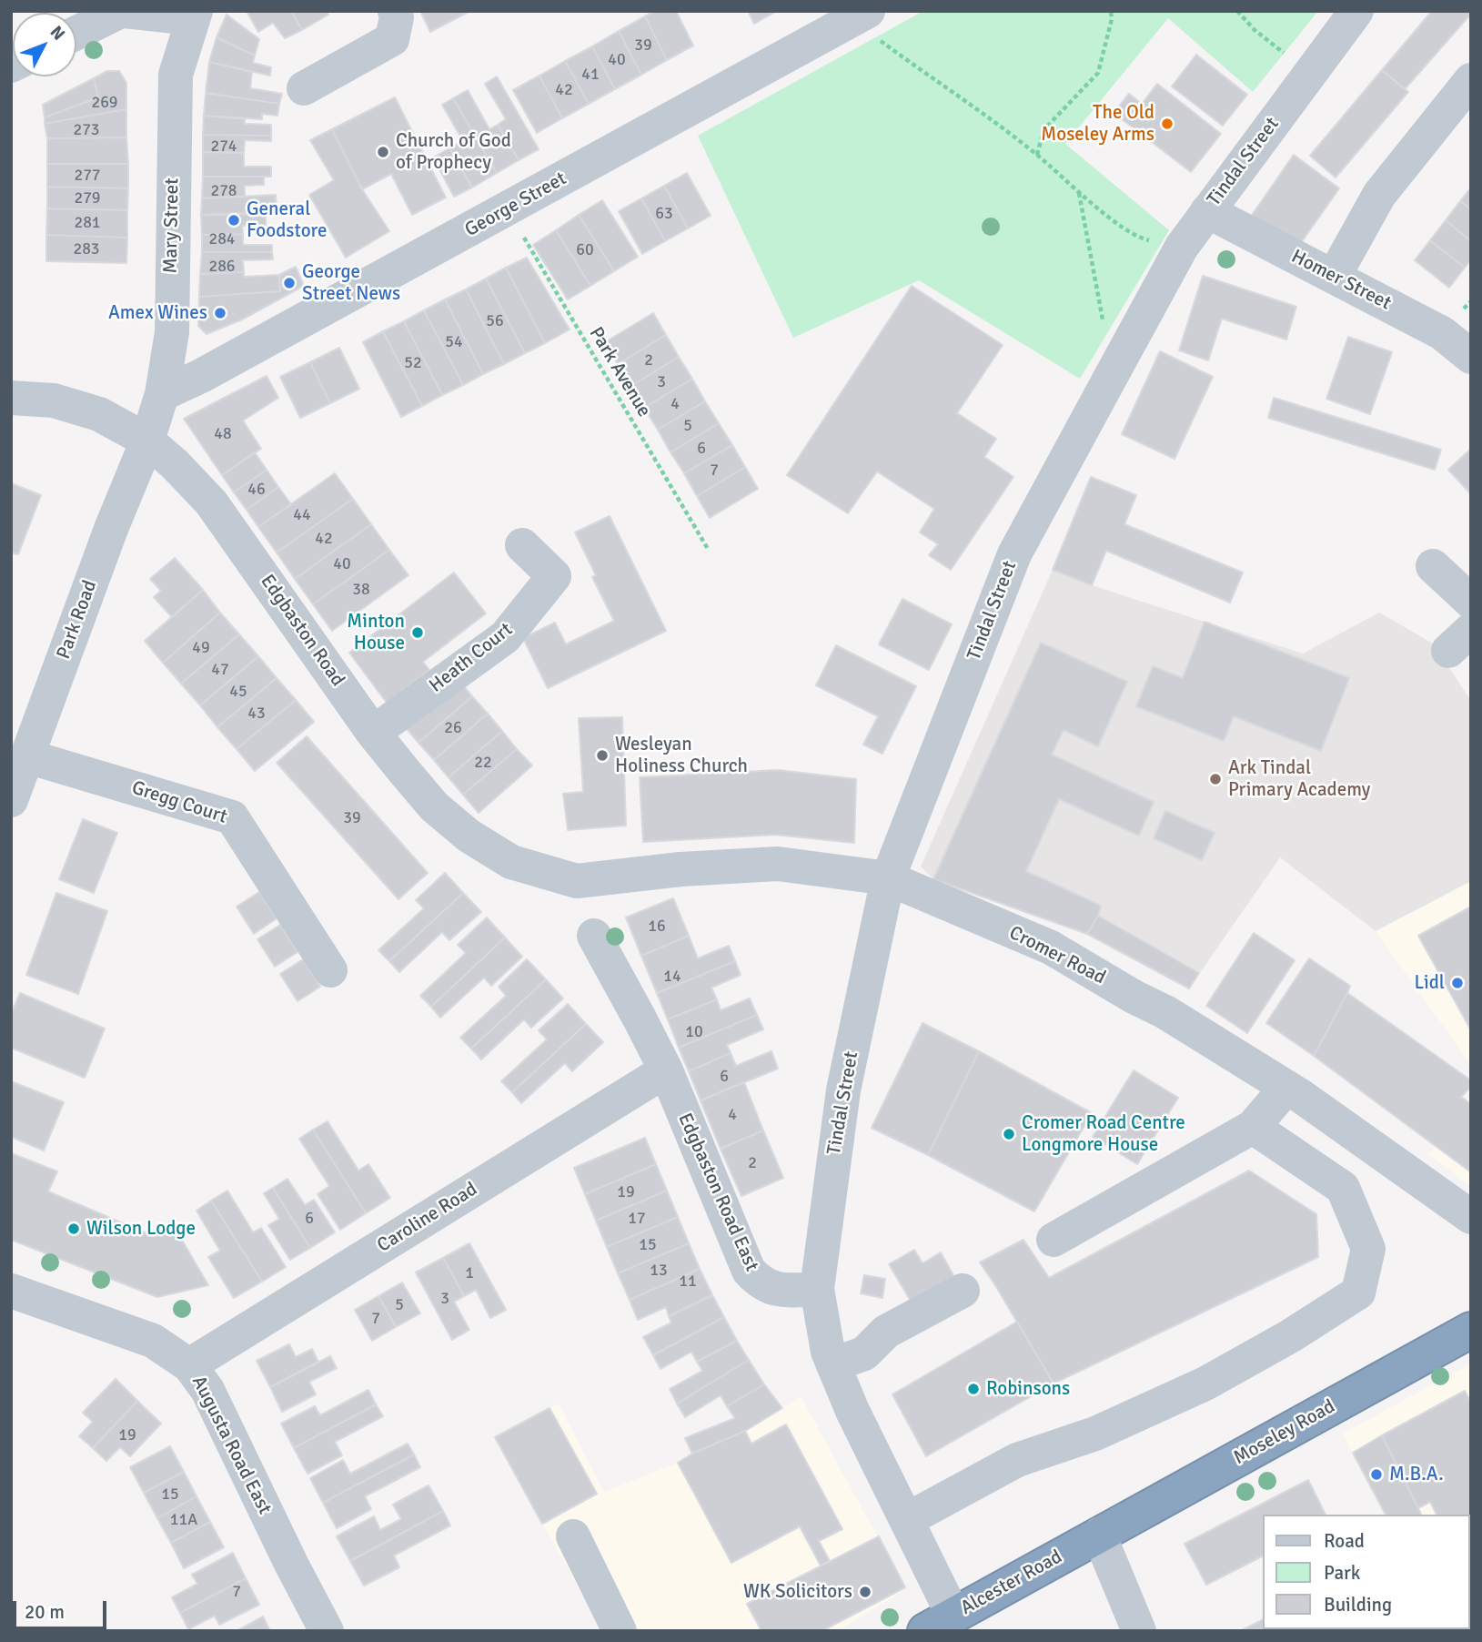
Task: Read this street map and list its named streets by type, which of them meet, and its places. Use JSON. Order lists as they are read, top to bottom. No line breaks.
{"streets":{"highway":["Moseley Road","Alcester Road"],"street":["Tindal Street","George Street","Mary Street","Homer Street","Park Road","Edgbaston Road","Heath Court","Gregg Court","Cromer Road","Edgbaston Road East","Caroline Road","Augusta Road East"],"path":["Park Avenue"]},"crossings":[["Tindal Street","Homer Street"],["Tindal Street","Cromer Road"],["Tindal Street","Edgbaston Road East"],["George Street","Mary Street"],["George Street","Park Avenue"],["Mary Street","Park Road"],["Mary Street","Edgbaston Road"],["Park Road","Edgbaston Road"],["Park Road","Gregg Court"],["Edgbaston Road","Heath Court"],["Edgbaston Road","Cromer Road"],["Edgbaston Road East","Caroline Road"],["Caroline Road","Augusta Road East"],["Moseley Road","Alcester Road"]],"places":["The Old Moseley Arms","Church of God of Prophecy","General Foodstore","George Street News","Amex Wines","Minton House","Wesleyan Holiness Church","Ark Tindal Primary Academy","Lidl","Cromer Road Centre Longmore House","Wilson Lodge","Robinsons","M.B.A.","WK Solicitors"],"house_numbers":["39","40","41","42","269","273","274","277","278","279","63","281","284","283","60","286","56","54","2","52","3","4","5","48","6","7","46","44","42","40","38","49","47","45","43","26","22","39","16","14","10","6","4","2","19","6","17","15","13","1","11","3","5","7","19","15","11A","7"],"legend":["Road","Park","Building"],"scale_bar":"20 m","north":"top right"}
